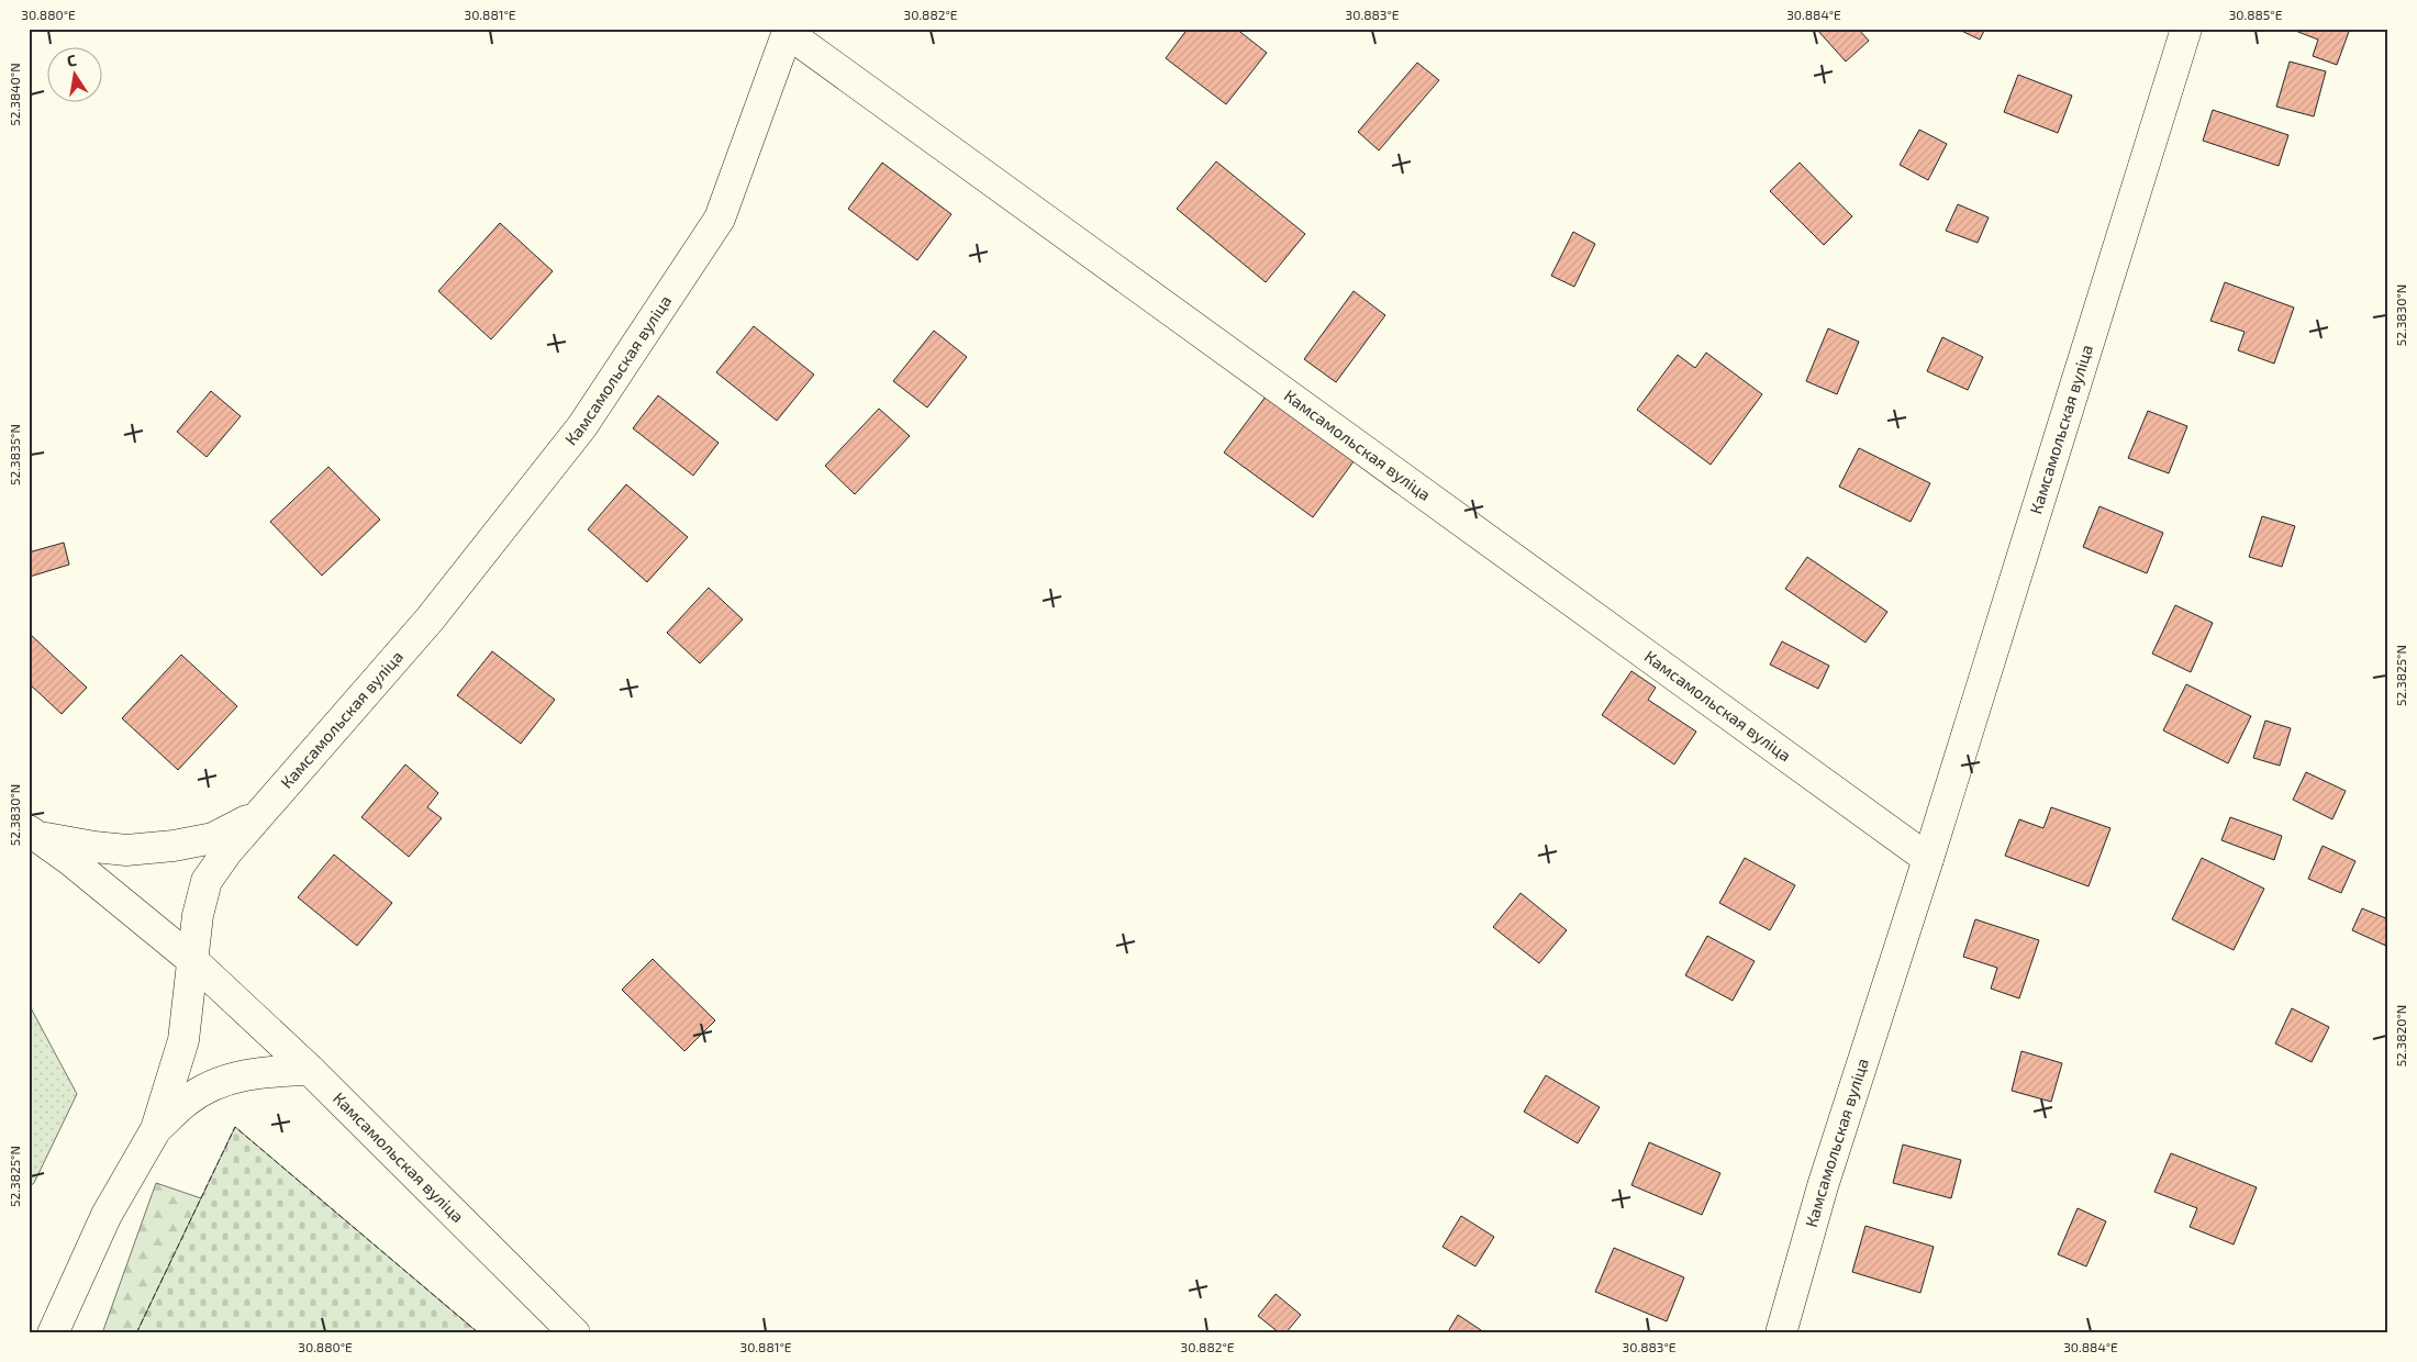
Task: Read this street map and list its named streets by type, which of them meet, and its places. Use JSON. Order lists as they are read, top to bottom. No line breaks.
{"streets":{"street":["Камсамольская вуліца"]},"north":"top","coordinates":["30.880°E","30.881°E","30.882°E","30.883°E","30.884°E","30.885°E","52.3840°N","52.3830°N","52.3835°N","52.3825°N","52.3820°N"]}
